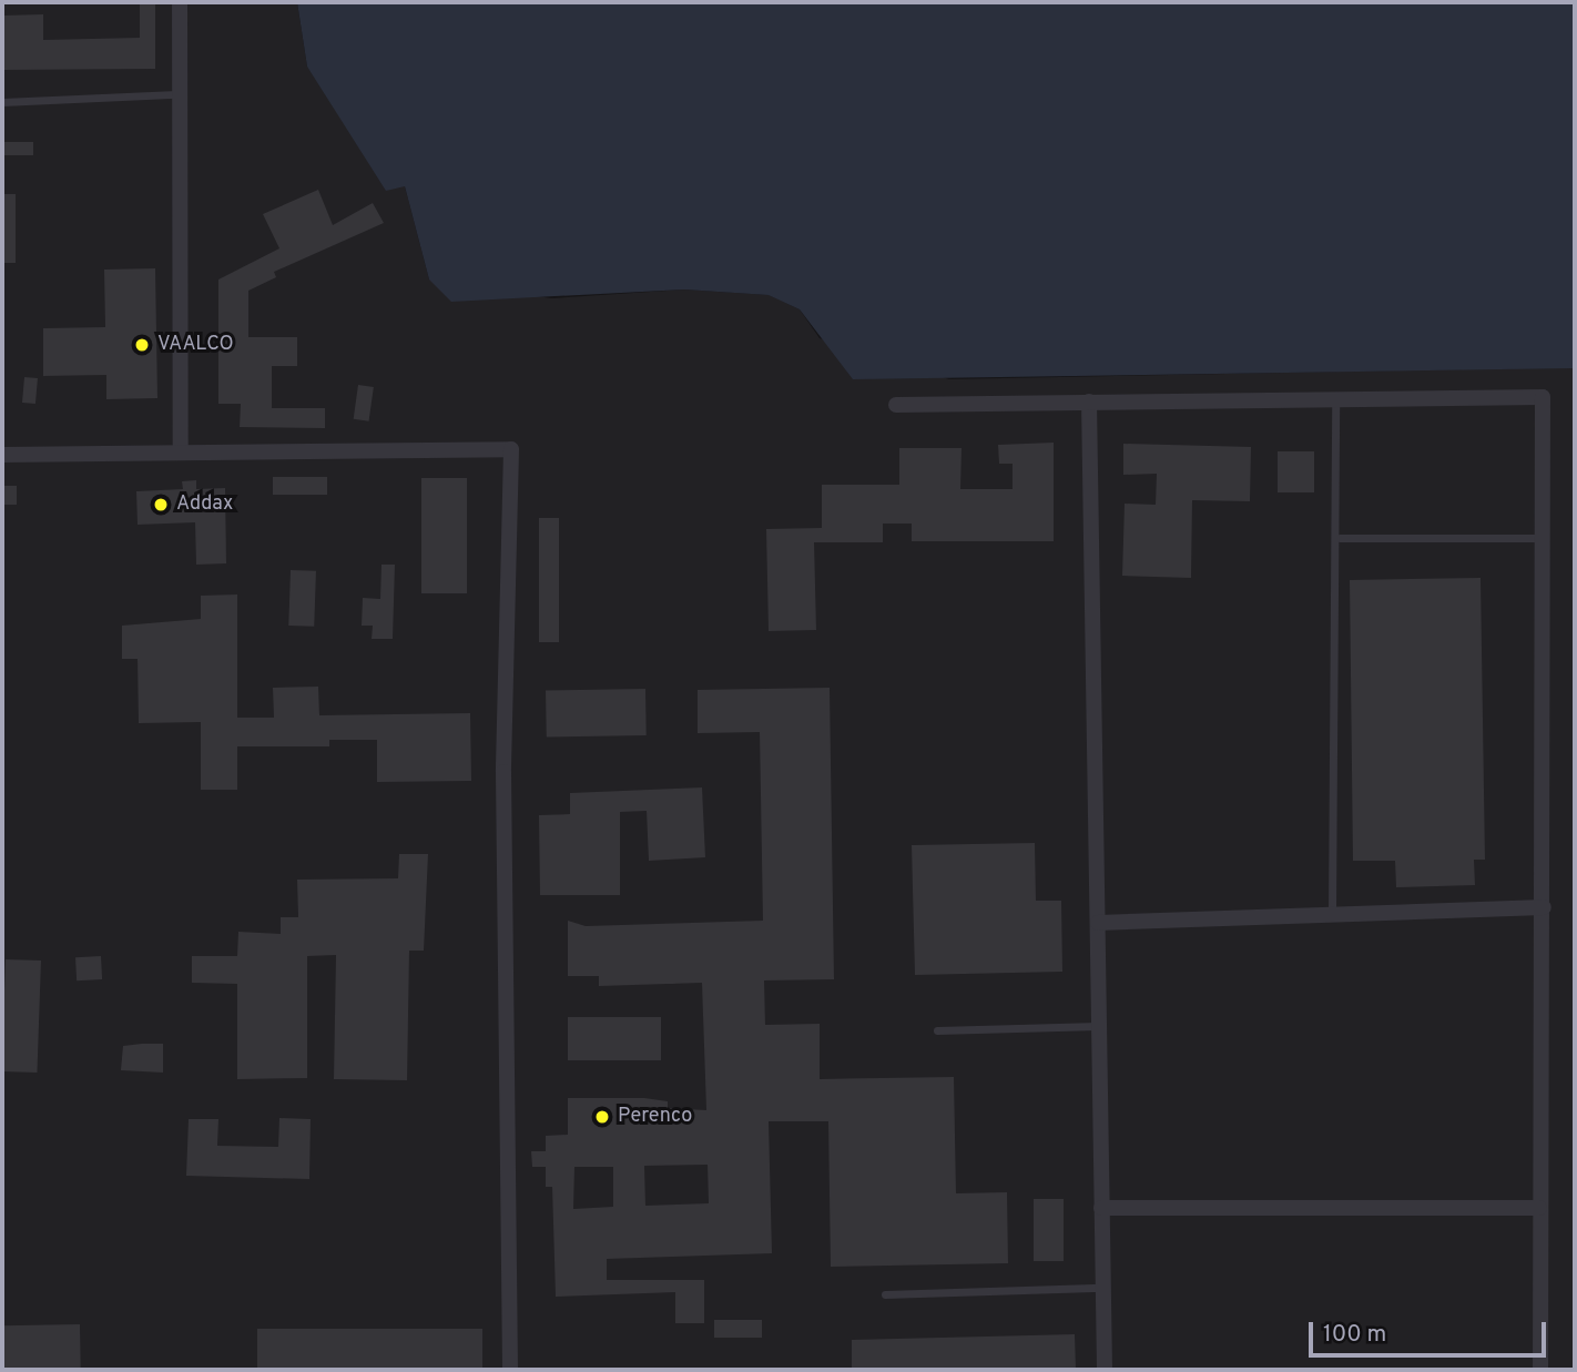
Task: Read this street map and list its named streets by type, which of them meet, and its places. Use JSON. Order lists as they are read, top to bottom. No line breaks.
{"places":["VAALCO","Addax","Perenco"],"scale_bar":"100 m"}
